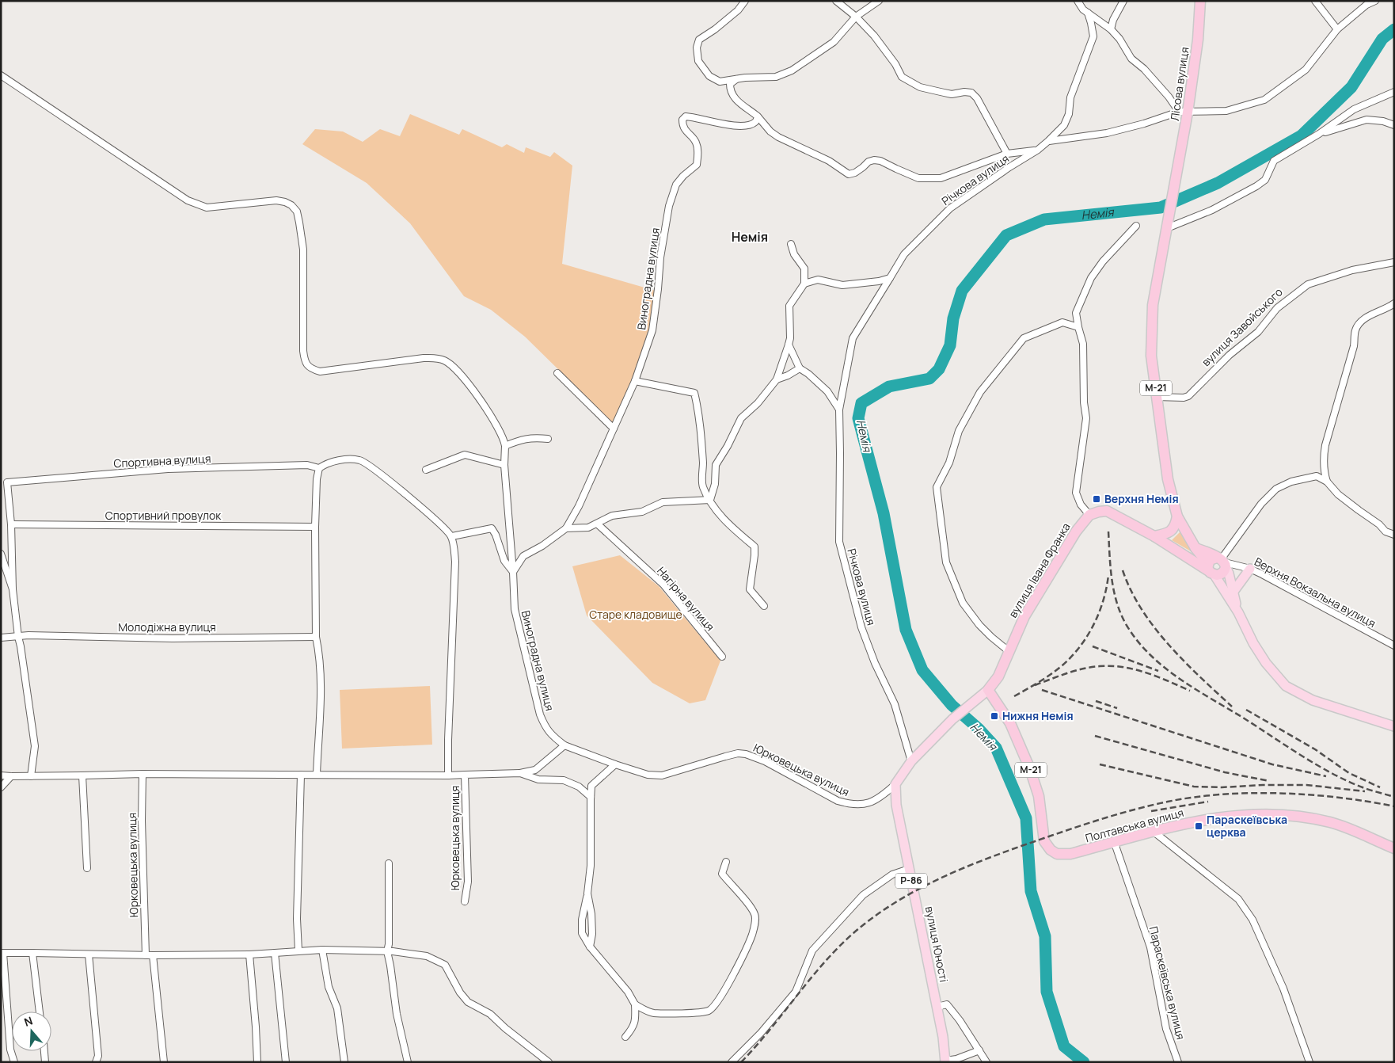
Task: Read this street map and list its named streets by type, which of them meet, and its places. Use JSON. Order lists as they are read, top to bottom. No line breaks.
{"streets":{"highway":["Лісова вулиця","М-21","вулиця Івана Франка","Полтавська вулиця"],"main road":["Р-86","вулиця Юності"],"street":["Річкова вулиця","Виноградна вулиця","вулиця Завойського","Спортивна вулиця","Спортивний провулок","Верхня Вокзальна вулиця","Нагірна вулиця","Молодіжна вулиця","Юрковецька вулиця","Параскеївська вулиця"]},"crossings":[["Лісова вулиця","М-21"],["Річкова вулиця","вулиця Івана Франка"],["Виноградна вулиця","Юрковецька вулиця"],["вулиця Завойського","М-21"],["М-21","Верхня Вокзальна вулиця"],["Спортивна вулиця","Спортивний провулок"],["вулиця Івана Франка","Полтавська вулиця"],["Юрковецька вулиця","вулиця Юності"],["Полтавська вулиця","Параскеївська вулиця"]],"districts":["Немія"],"water":["Немія"],"parks":["Старе кладовище"],"places":{"transit":["Верхня Немія","Нижня Немія","Параскеївська церква"]},"north":"top"}
